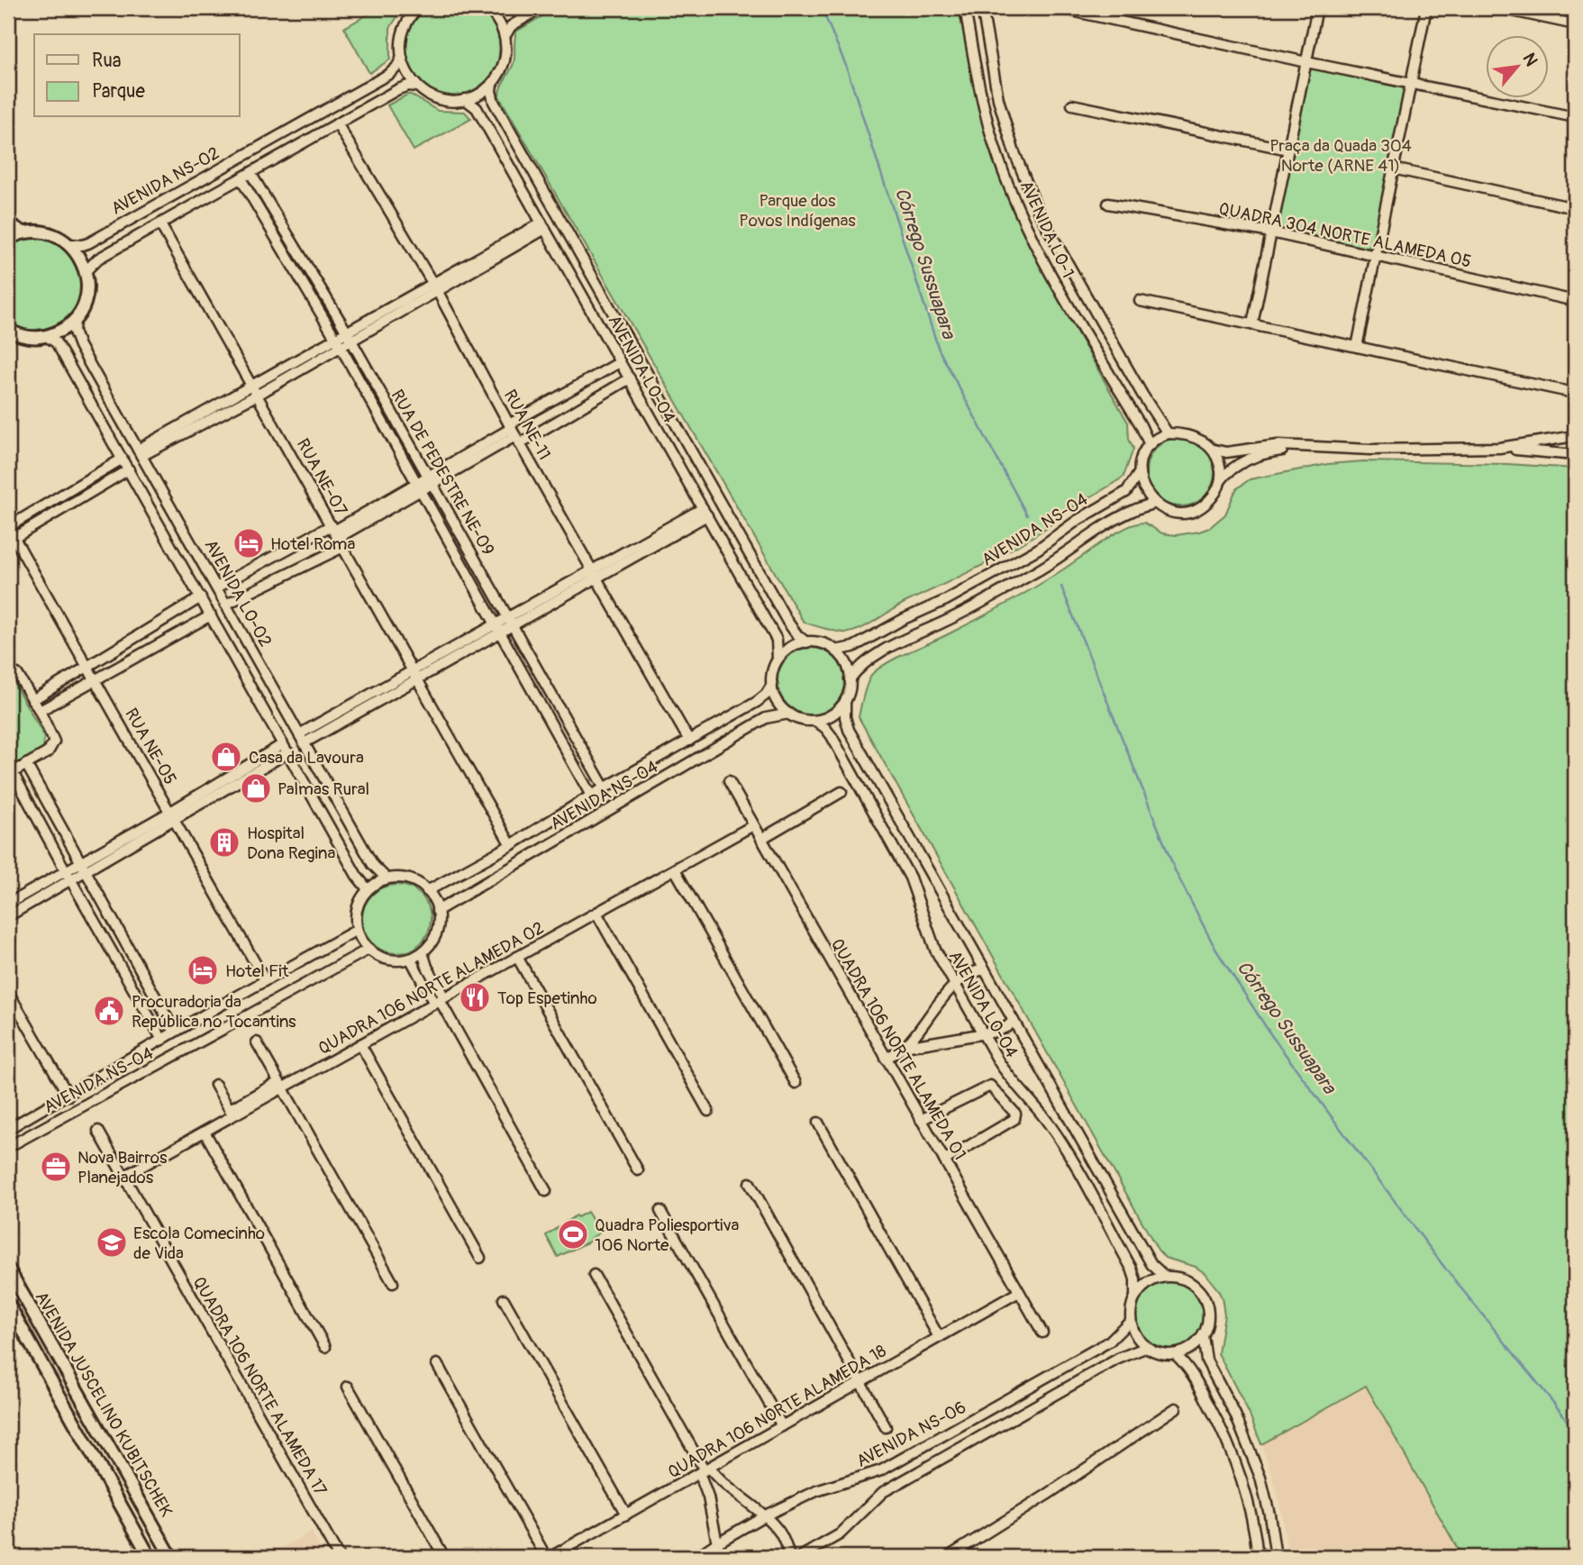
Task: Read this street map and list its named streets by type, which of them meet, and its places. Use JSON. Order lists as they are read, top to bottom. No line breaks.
{"streets":{"main road":["AVENIDA JUSCELINO KUBITSCHEK"],"street":["AVENIDA NS-02","AVENIDA LO-1","QUADRA 304 NORTE ALAMEDA 05","AVENIDA LO-04","RUA NE-11","RUA DE PEDESTRE NE-09","RUA NE-07","AVENIDA NS-04","AVENIDA LO-02","RUA NE-05","QUADRA 106 NORTE ALAMEDA 02","QUADRA 106 NORTE ALAMEDA 01","QUADRA 106 NORTE ALAMEDA 17","QUADRA 106 NORTE ALAMEDA 18","AVENIDA NS-06"]},"crossings":[["AVENIDA NS-02","RUA NE-11"],["AVENIDA NS-02","RUA DE PEDESTRE NE-09"],["AVENIDA NS-02","RUA NE-07"],["AVENIDA LO-1","AVENIDA NS-04"],["AVENIDA LO-04","AVENIDA NS-04"],["AVENIDA LO-04","AVENIDA NS-06"],["RUA NE-11","AVENIDA NS-04"],["RUA DE PEDESTRE NE-09","AVENIDA NS-04"],["RUA NE-07","AVENIDA NS-04"],["AVENIDA NS-04","AVENIDA LO-02"],["AVENIDA NS-04","RUA NE-05"],["QUADRA 106 NORTE ALAMEDA 02","QUADRA 106 NORTE ALAMEDA 01"],["QUADRA 106 NORTE ALAMEDA 02","QUADRA 106 NORTE ALAMEDA 17"],["QUADRA 106 NORTE ALAMEDA 01","QUADRA 106 NORTE ALAMEDA 18"]],"water":["Córrego Sussuapara"],"parks":["Praça da Quada 304 Norte (ARNE 41)","Parque dos Povos Indígenas"],"places":{"hotel":["Hotel Roma","Hotel Fit"],"shop":["Casa da Lavoura","Palmas Rural"],"building":["Hospital Dona Regina"],"restaurant":["Top Espetinho"],"public building":["Procuradoria da República no Tocantins"],"office":["Nova Bairros Planejados"],"sports":["Quadra Poliesportiva 106 Norte"],"school or university":["Escola Comecinho de Vida"]},"legend":["Rua","Parque"],"north":"top right"}
